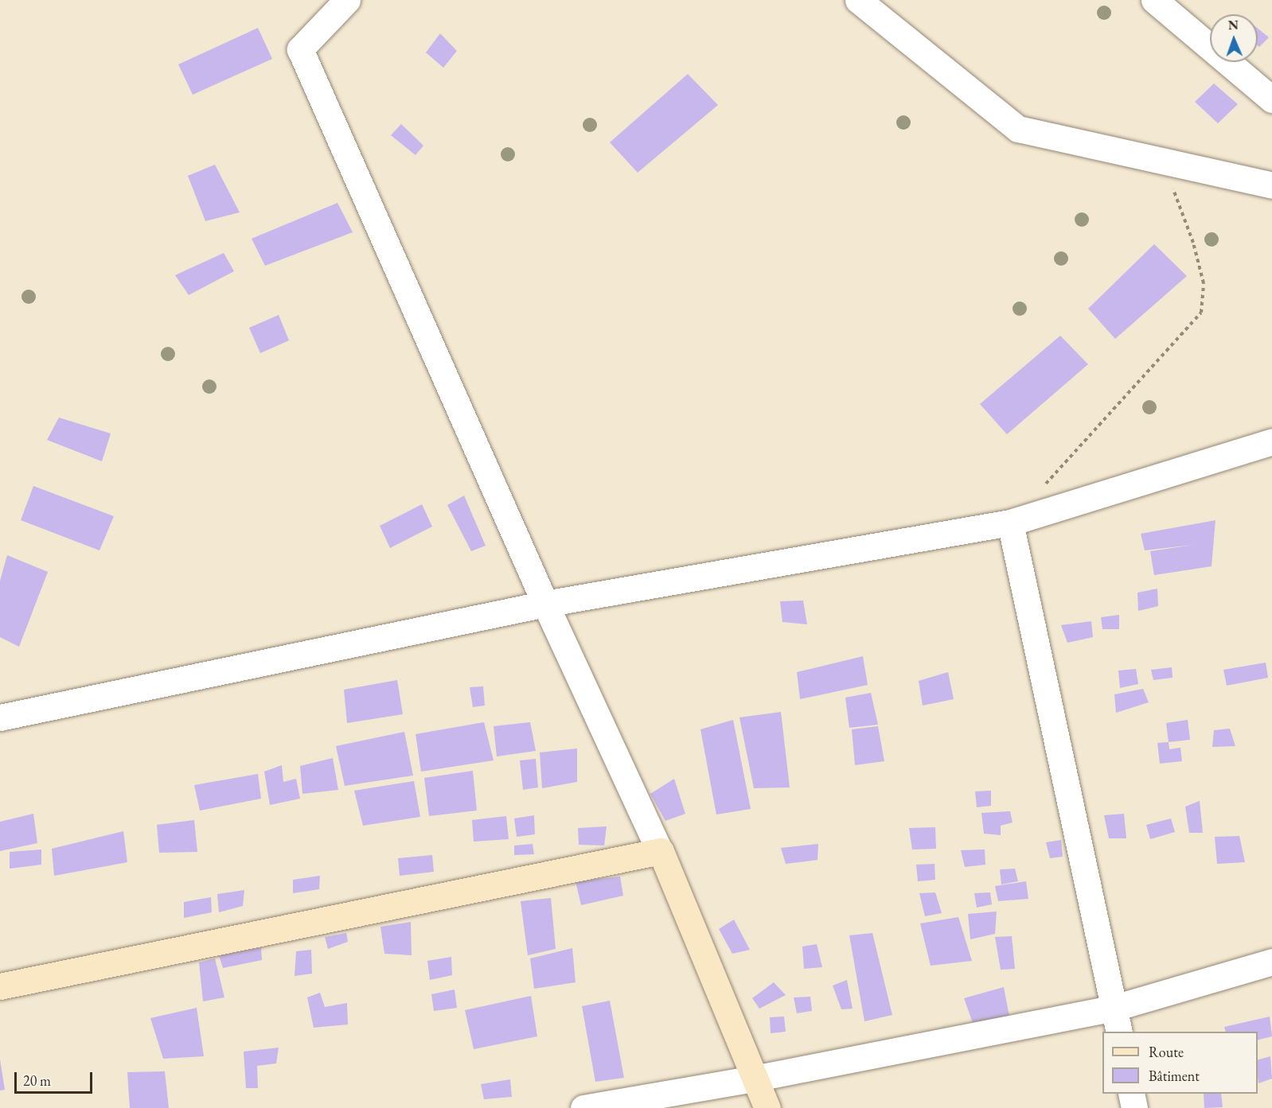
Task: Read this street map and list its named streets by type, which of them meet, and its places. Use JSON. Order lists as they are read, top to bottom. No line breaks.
{"legend":["Route","Bâtiment"],"scale_bar":"20 m","north":"top"}
